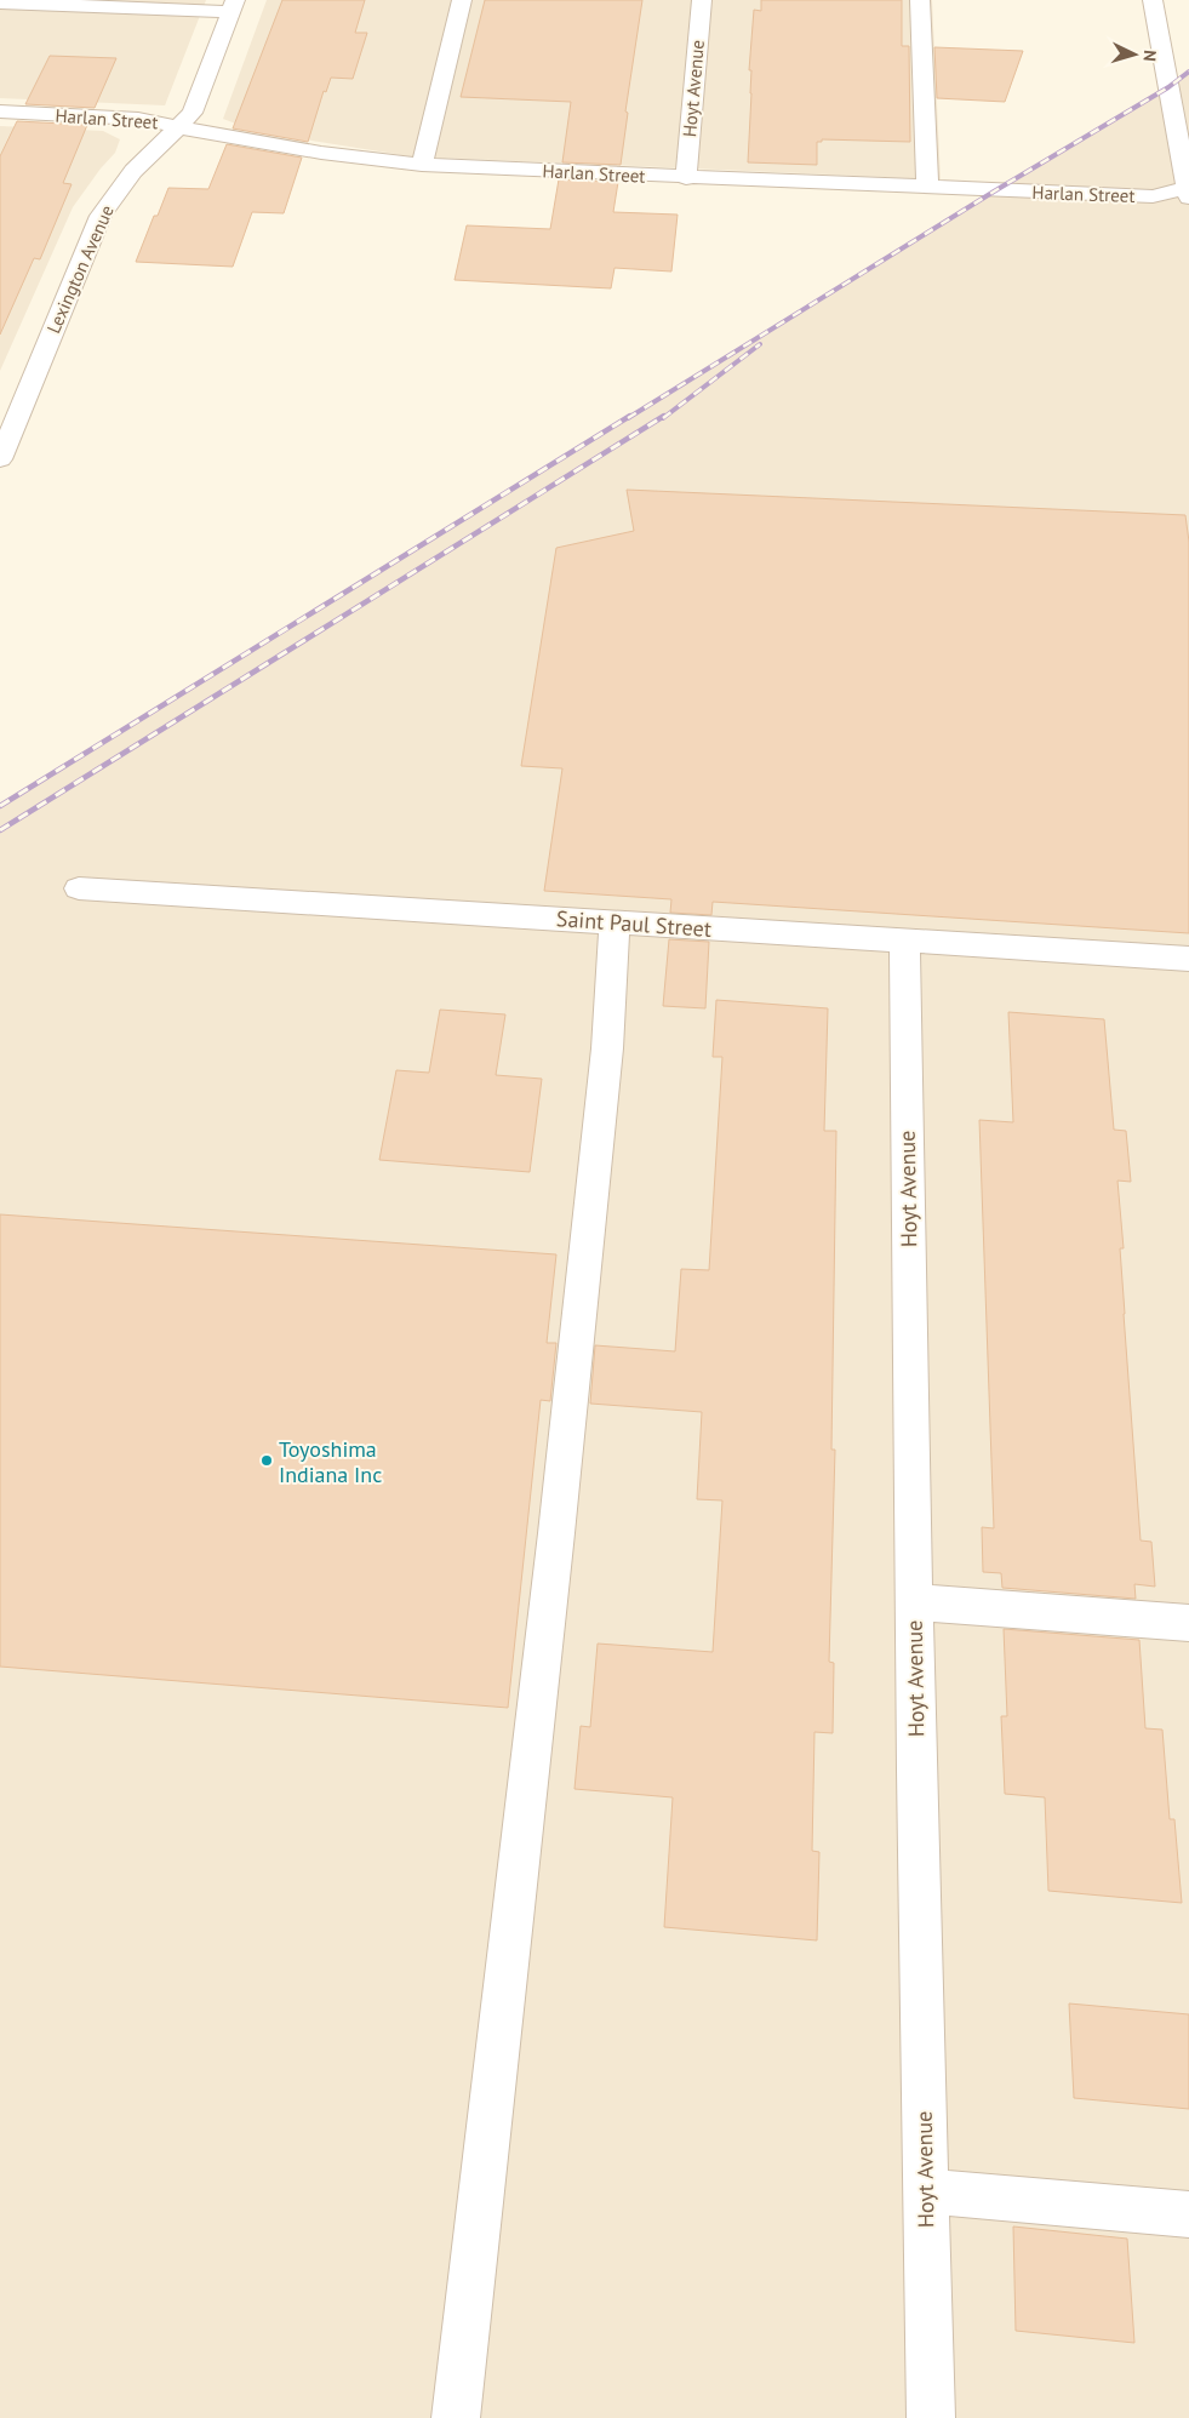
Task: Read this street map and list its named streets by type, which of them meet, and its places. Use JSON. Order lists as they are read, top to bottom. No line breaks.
{"streets":{"street":["Hoyt Avenue","Harlan Street","Lexington Avenue","Saint Paul Street"]},"crossings":[["Hoyt Avenue","Harlan Street"],["Hoyt Avenue","Saint Paul Street"],["Harlan Street","Lexington Avenue"]],"places":["Toyoshima Indiana Inc"],"north":"right"}
